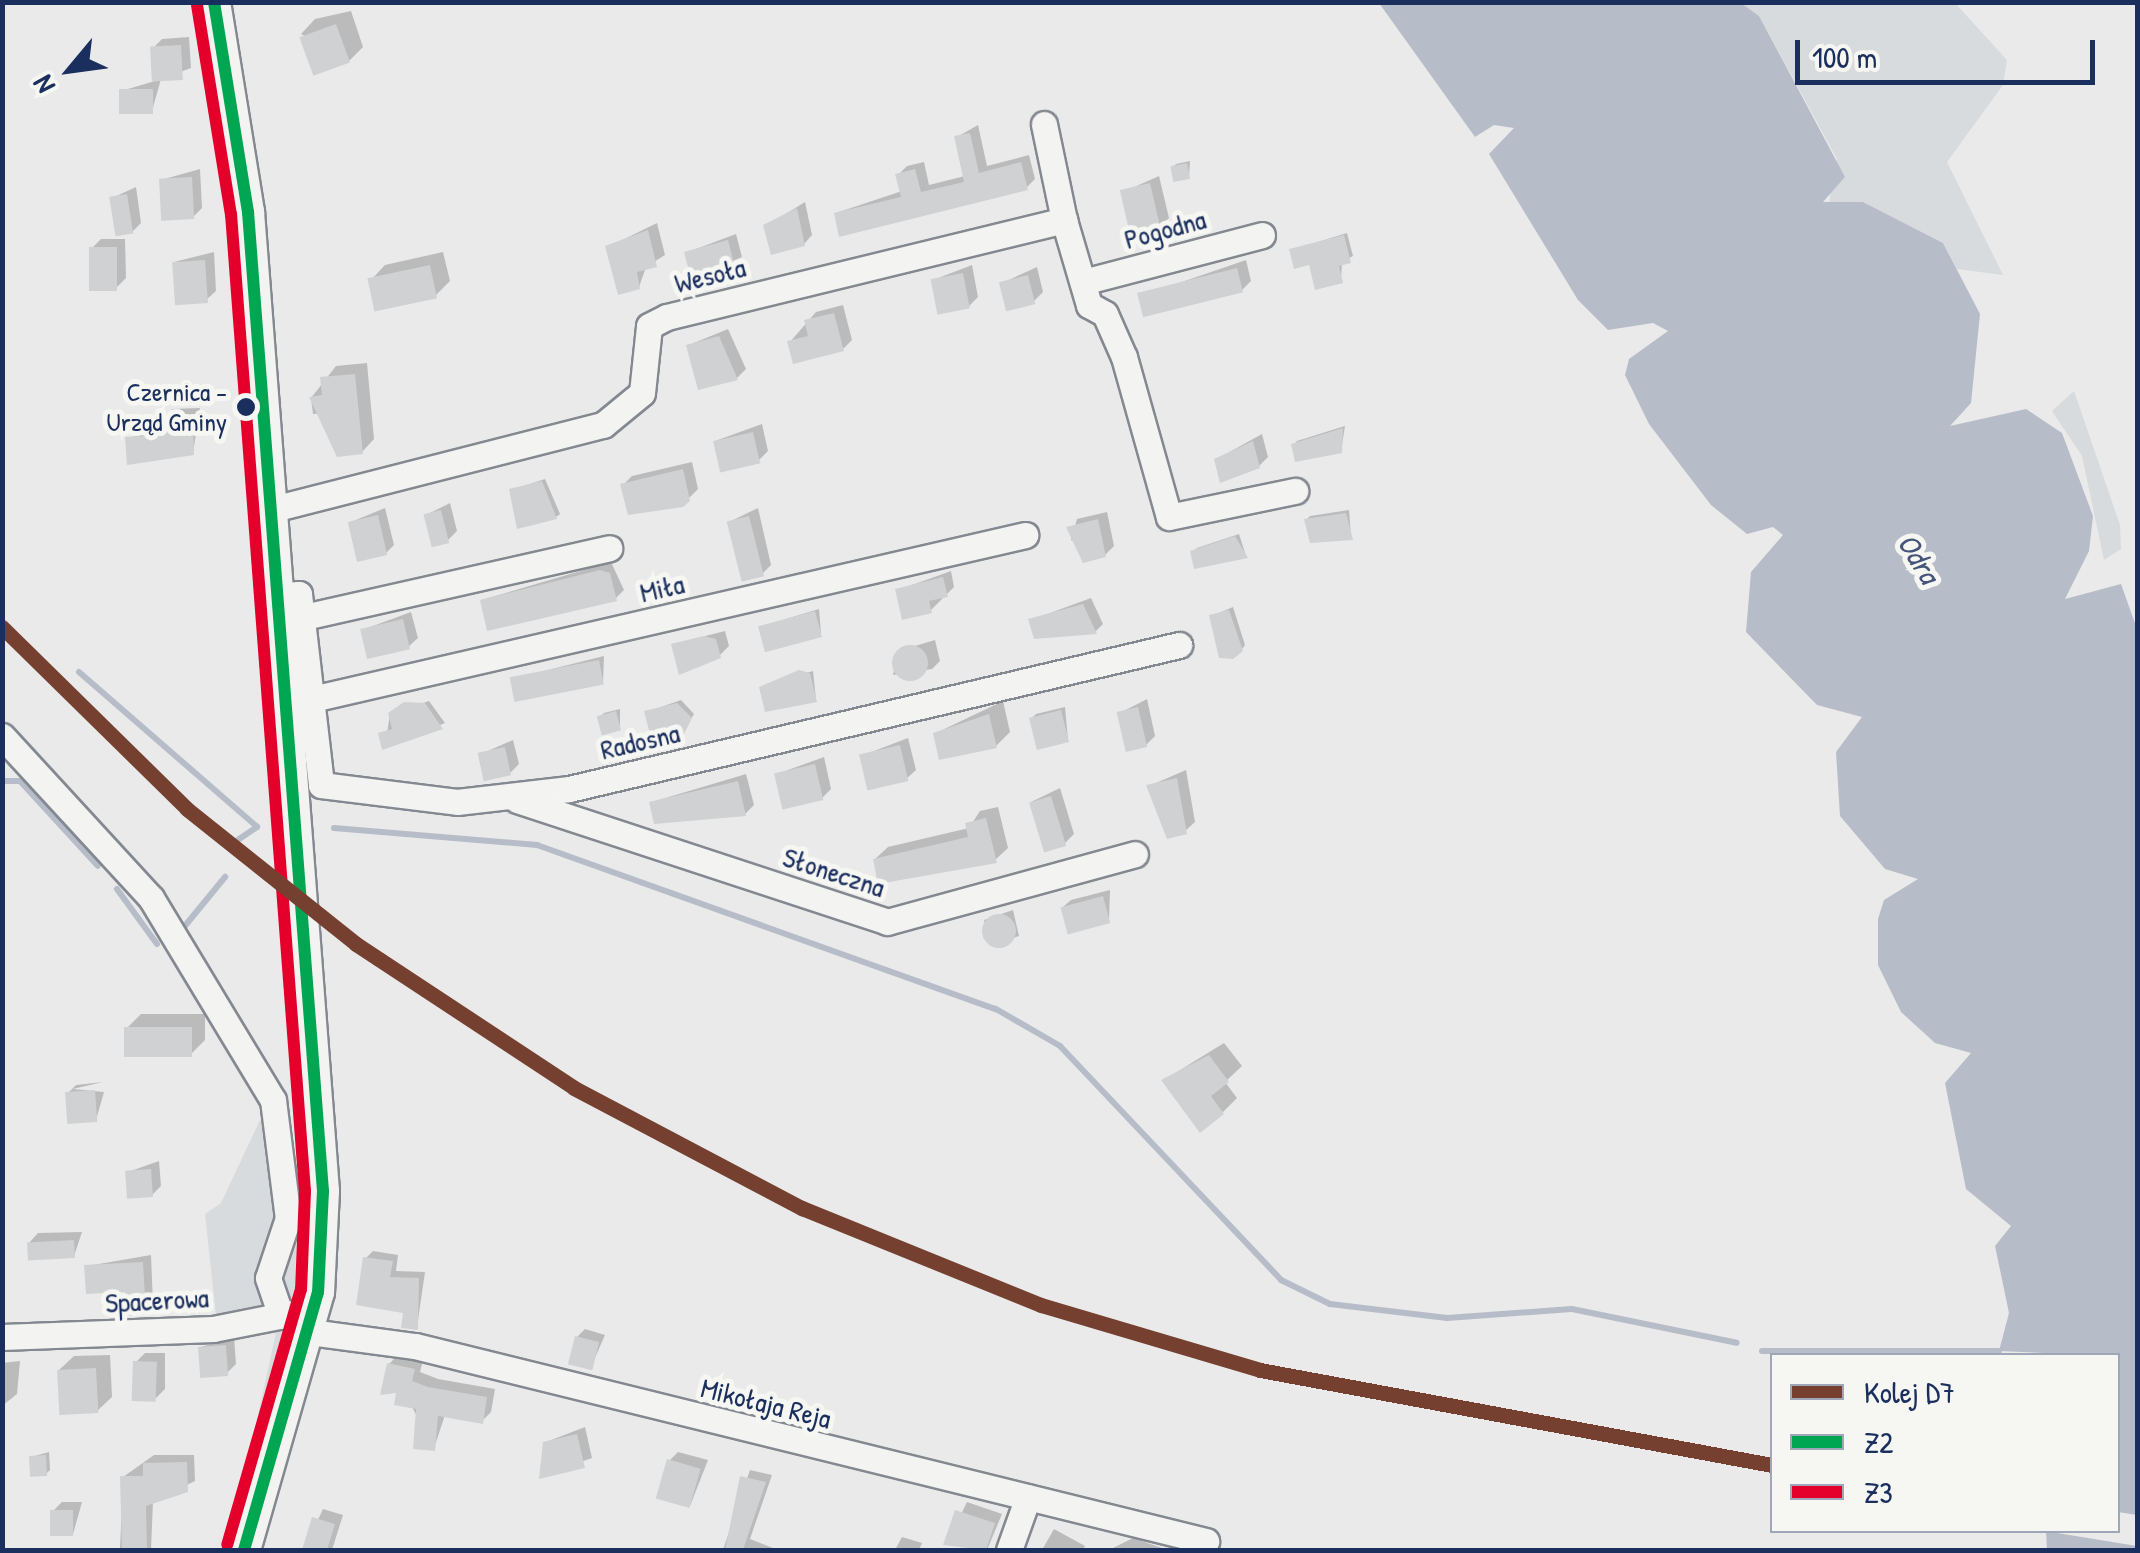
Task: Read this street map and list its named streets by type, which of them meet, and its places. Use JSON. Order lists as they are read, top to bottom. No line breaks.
{"streets":{"street":["Pogodna","Wesoła","Miła","Radosna","Słoneczna","Spacerowa","Mikołaja Reja"]},"crossings":[["Miła","Radosna"],["Radosna","Słoneczna"],["Spacerowa","Mikołaja Reja"]],"water":["Odra"],"places":["Czernica – Urząd Gminy"],"lines":["transit line Z2","transit line Z3","rail line D7"],"legend":["Kolej D7","Z2","Z3"],"scale_bar":"100 m","north":"bottom left"}
